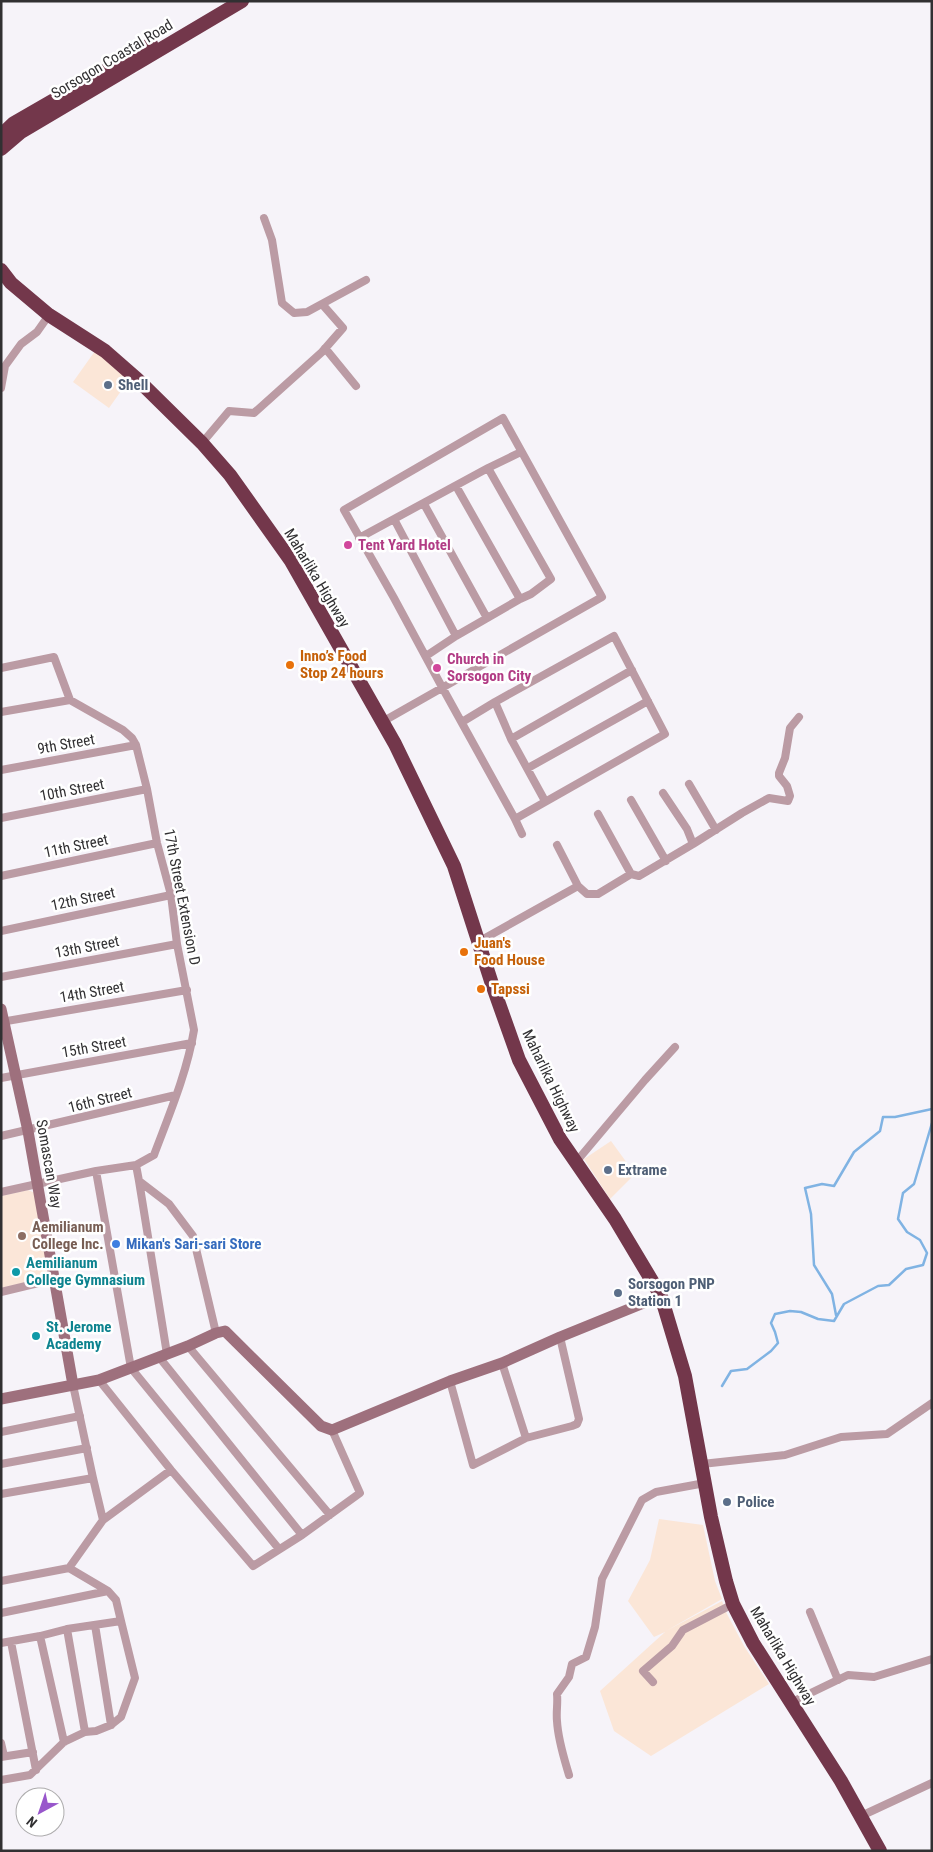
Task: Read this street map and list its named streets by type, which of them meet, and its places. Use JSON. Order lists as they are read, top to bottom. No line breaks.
{"streets":{"highway":["Sorsogon Coastal Road","Maharlika Highway"],"street":["9th Street","10th Street","11th Street","17th Street Extension D","12th Street","13th Street","14th Street","15th Street","16th Street","Somascan Way"]},"crossings":[["9th Street","17th Street Extension D"],["10th Street","17th Street Extension D"],["11th Street","17th Street Extension D"],["17th Street Extension D","12th Street"],["17th Street Extension D","13th Street"],["17th Street Extension D","14th Street"],["17th Street Extension D","15th Street"],["17th Street Extension D","16th Street"],["14th Street","Somascan Way"],["15th Street","Somascan Way"],["16th Street","Somascan Way"]],"places":["Shell","Tent Yard Hotel","Inno’s Food Stop 24 hours","Church in Sorsogon City","Juan's Food House","Tapssi","Extrame","Aemilianum College Inc.","Mikan's Sari-sari Store","Aemilianum College Gymnasium","Sorsogon PNP Station 1","St. Jerome Academy","Police"],"north":"bottom left"}
